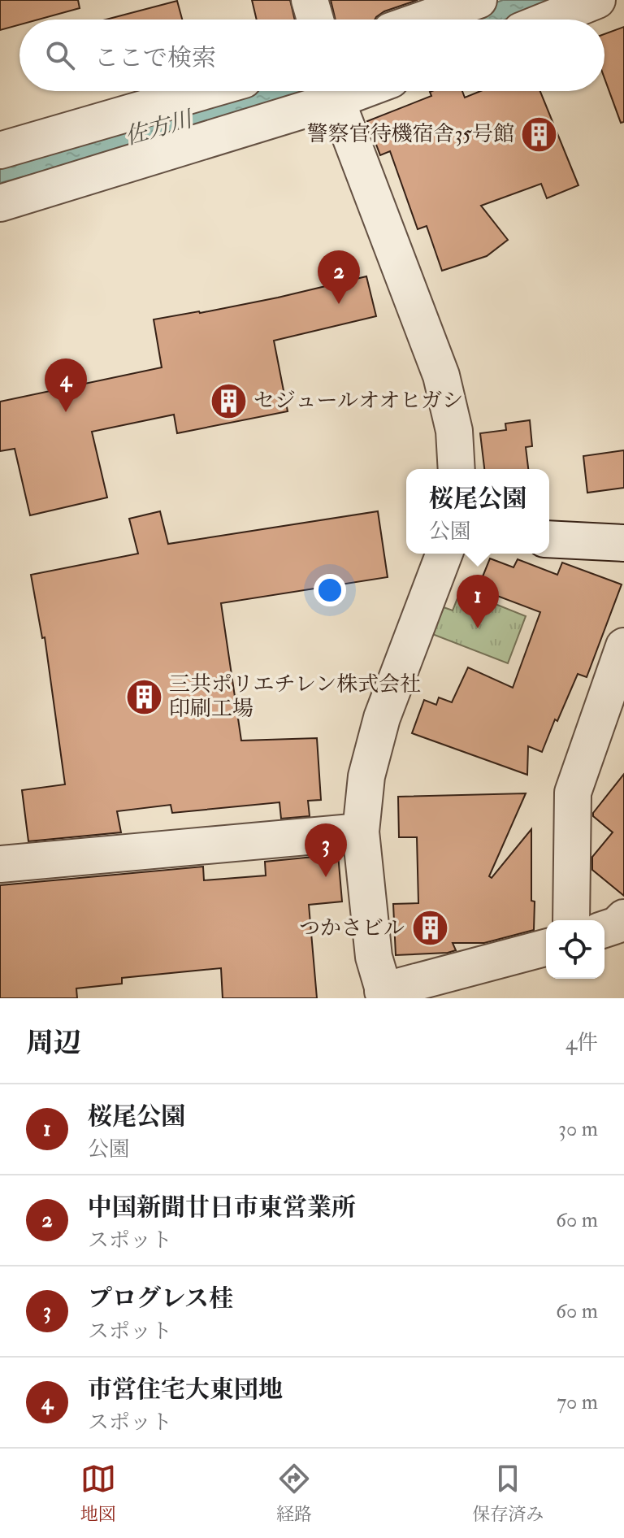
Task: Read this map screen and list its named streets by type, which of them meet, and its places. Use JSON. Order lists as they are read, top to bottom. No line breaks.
{"water":["佐方川"],"places":{"building":["警察官待機宿舎35号館","セジュールオオヒガシ","三共ポリエチレン株式会社 印刷工場","つかさビル"]},"page":{"search":"ここで検索","pins":["2","4","1","3"],"popup":["桜尾公園","公園"],"heading":["周辺","4件"],"list":[{"mark":"1","name":"桜尾公園","note":"公園","value":"30 m"},{"mark":"2","name":"中国新聞廿日市東営業所","note":"スポット","value":"60 m"},{"mark":"3","name":"プログレス桂","note":"スポット","value":"60 m"},{"mark":"4","name":"市営住宅大東団地","note":"スポット","value":"70 m"}],"nav":["地図","経路","保存済み"]}}
